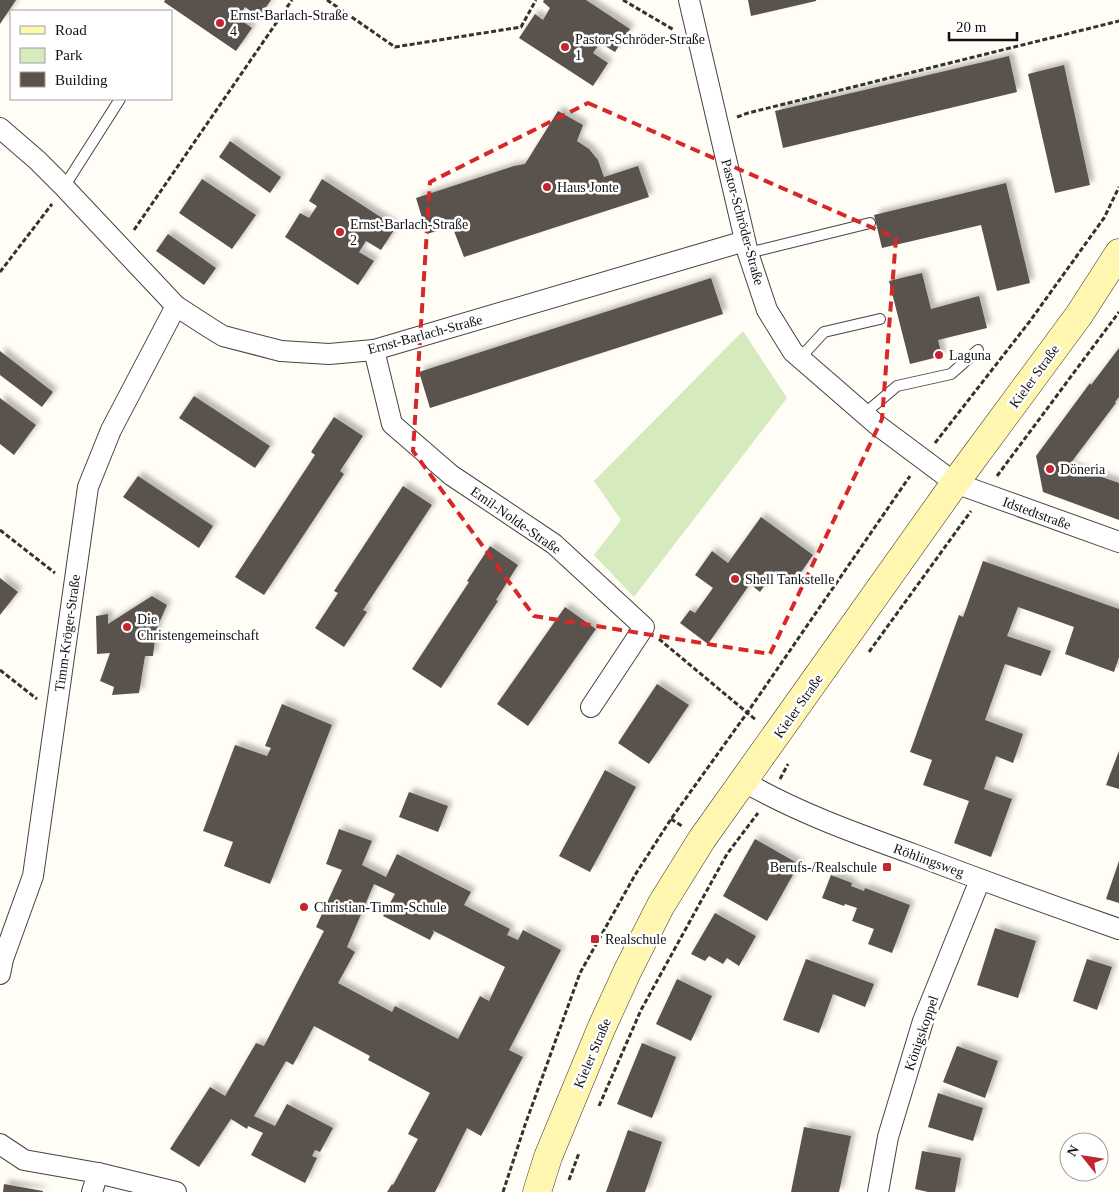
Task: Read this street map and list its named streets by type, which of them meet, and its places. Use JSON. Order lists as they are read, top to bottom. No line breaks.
{"streets":{"main road":["Kieler Straße"],"street":["Pastor-Schröder-Straße","Ernst-Barlach-Straße","Idstedtstraße","Emil-Nolde-Straße","Timm-Kröger-Straße","Röhlingsweg","Königskoppel"]},"crossings":[["Pastor-Schröder-Straße","Ernst-Barlach-Straße"],["Pastor-Schröder-Straße","Kieler Straße"],["Pastor-Schröder-Straße","Idstedtstraße"],["Ernst-Barlach-Straße","Emil-Nolde-Straße"],["Ernst-Barlach-Straße","Timm-Kröger-Straße"],["Kieler Straße","Idstedtstraße"],["Kieler Straße","Röhlingsweg"],["Röhlingsweg","Königskoppel"]],"places":{"other":["Ernst-Barlach-Straße 4","Pastor-Schröder-Straße 1","Haus Jonte","Ernst-Barlach-Straße 2","Laguna","Döneria","Shell Tankstelle","Die Christengemeinschaft","Christian-Timm-Schule"],"transit":["Berufs-/Realschule","Realschule"]},"legend":["Road","Park","Building"],"scale_bar":"20 m","north":"top left"}
